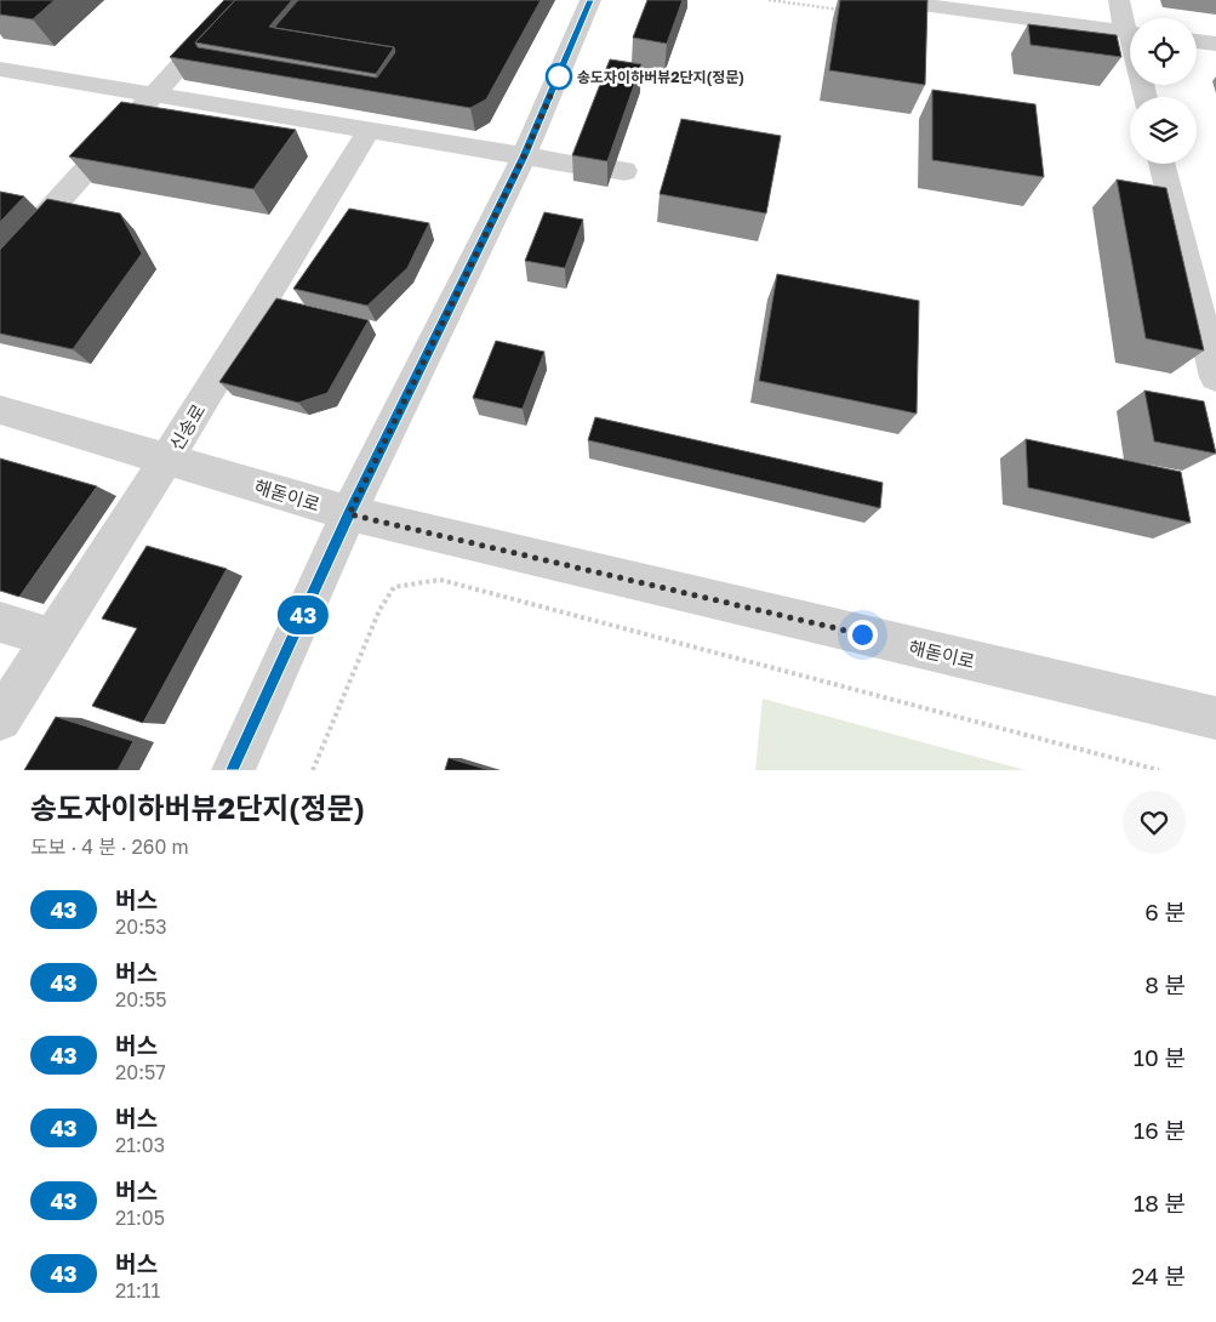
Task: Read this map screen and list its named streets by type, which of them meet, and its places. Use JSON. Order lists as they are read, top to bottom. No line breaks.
{"streets":{"street":["신송로","해돋이로"]},"crossings":[["신송로","해돋이로"]],"places":["송도자이하버뷰2단지(정문)"],"lines":["bus line 43"],"page":{"on_map":"43","heading":["송도자이하버뷰2단지(정문)","도보 · 4 분 · 260 m"],"list":[{"mark":"43","name":"버스","note":"20:53","value":"6 분"},{"mark":"43","name":"버스","note":"20:55","value":"8 분"},{"mark":"43","name":"버스","note":"20:57","value":"10 분"},{"mark":"43","name":"버스","note":"21:03","value":"16 분"},{"mark":"43","name":"버스","note":"21:05","value":"18 분"},{"mark":"43","name":"버스","note":"21:11","value":"24 분"}]}}
